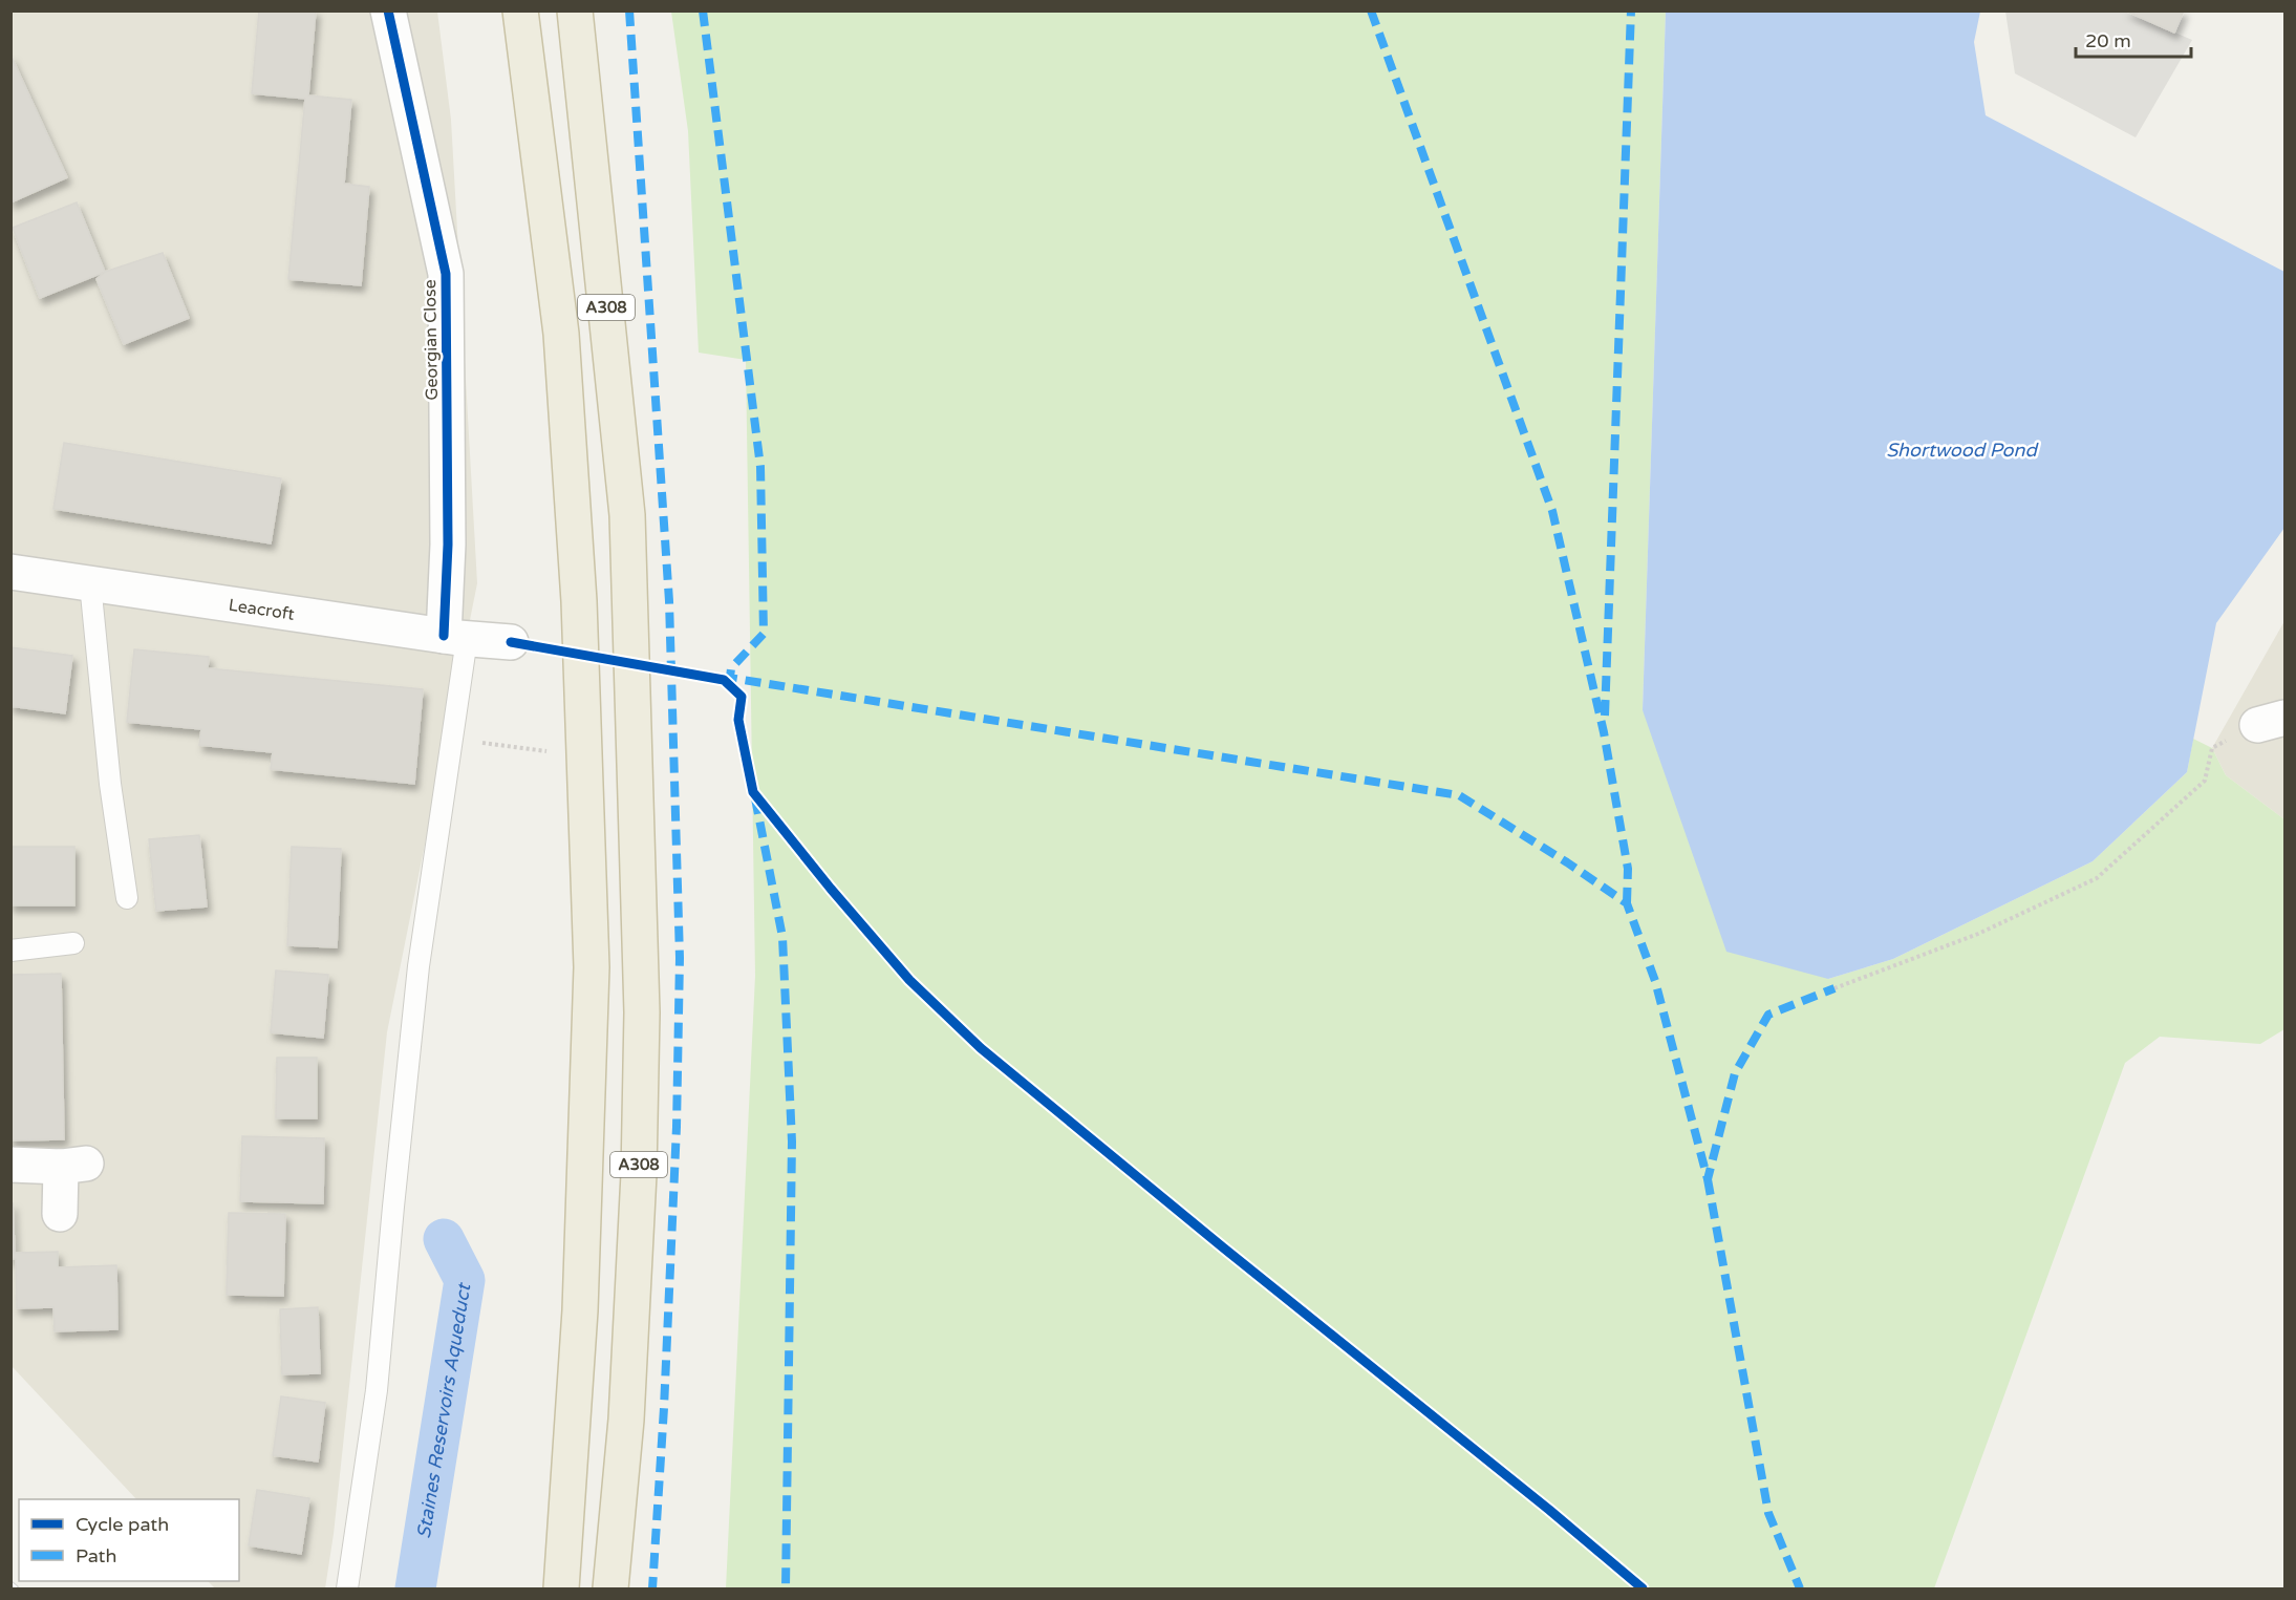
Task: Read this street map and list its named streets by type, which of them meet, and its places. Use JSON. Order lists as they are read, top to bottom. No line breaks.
{"streets":{"highway":["A308"],"street":["Georgian Close","Leacroft"]},"crossings":[["Georgian Close","Leacroft"]],"water":["Shortwood Pond","Staines Reservoirs Aqueduct"],"legend":["Cycle path","Path"],"scale_bar":"20 m"}
